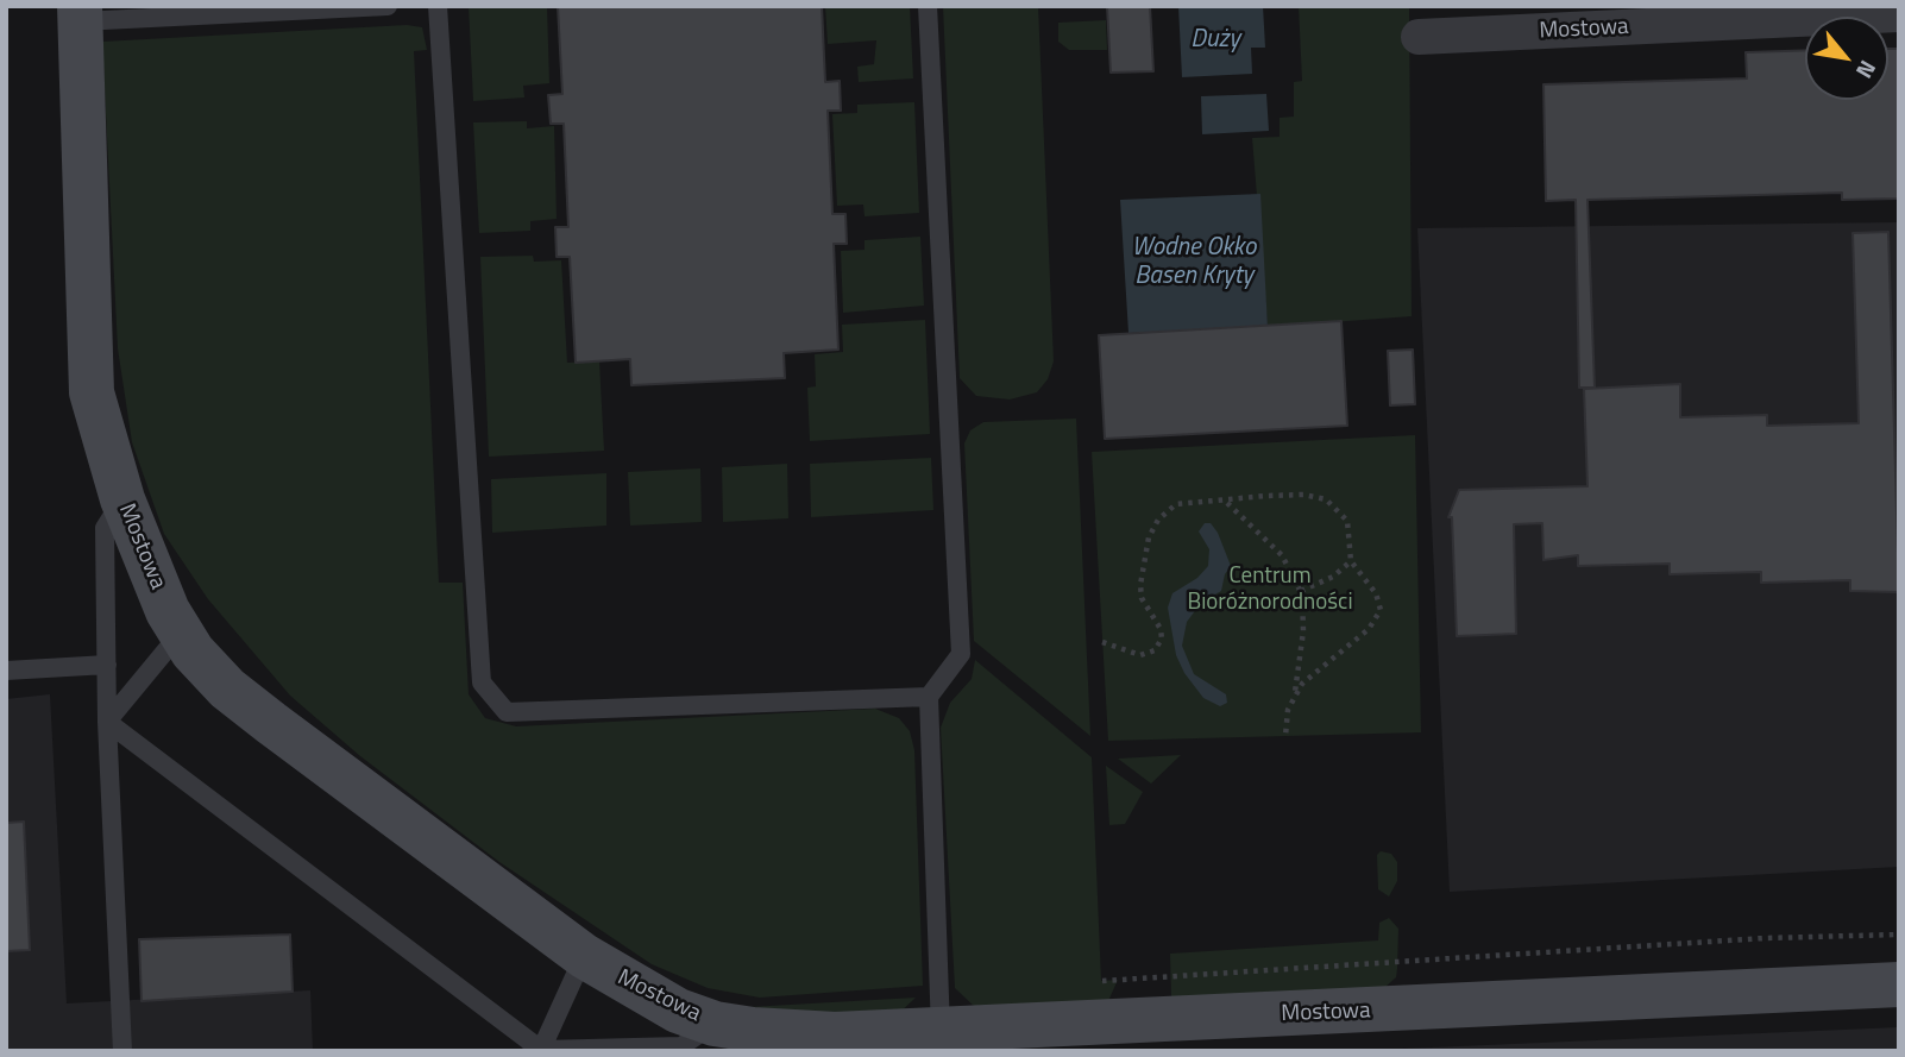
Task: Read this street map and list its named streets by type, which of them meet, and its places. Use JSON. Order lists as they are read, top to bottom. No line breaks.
{"streets":{"street":["Mostowa"]},"water":["Duży","Wodne Okko Basen Kryty"],"parks":["Centrum Bioróżnorodności"],"north":"bottom right"}
